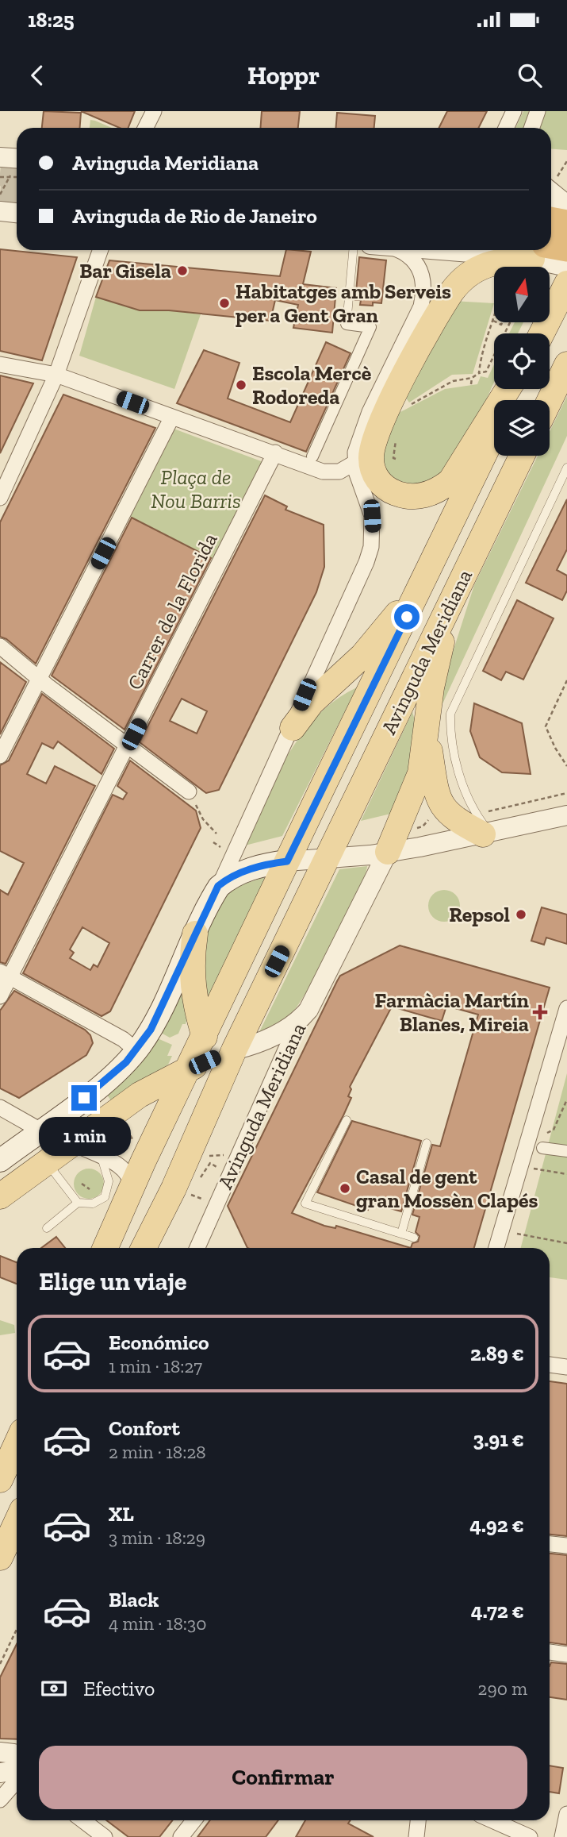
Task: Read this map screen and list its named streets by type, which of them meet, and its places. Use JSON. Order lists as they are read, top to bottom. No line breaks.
{"streets":{"main road":["Avinguda Meridiana"],"street":["Carrer de la Florida"]},"parks":["Plaça de Nou Barris"],"places":{"other":["Bar Gisela","Habitatges amb Serveis per a Gent Gran","Escola Mercè Rodoreda","Repsol","Casal de gent gran Mossèn Clapés"],"health":["Farmàcia Martín Blanes, Mireia"]},"north":"top","page":{"status":"18:25","header":"Hoppr","banner":["Avinguda Meridiana","Avinguda de Rio de Janeiro"],"bubble":"1 min","heading":"Elige un viaje","list":[{"name":"Económico","note":"1 min · 18:27","value":"2.89 €"},{"name":"Confort","note":"2 min · 18:28","value":"3.91 €"},{"name":"XL","note":"3 min · 18:29","value":"4.92 €"},{"name":"Black","note":"4 min · 18:30","value":"4.72 €"}],"pay":["Efectivo","290 m"],"buttons":"Confirmar"}}
